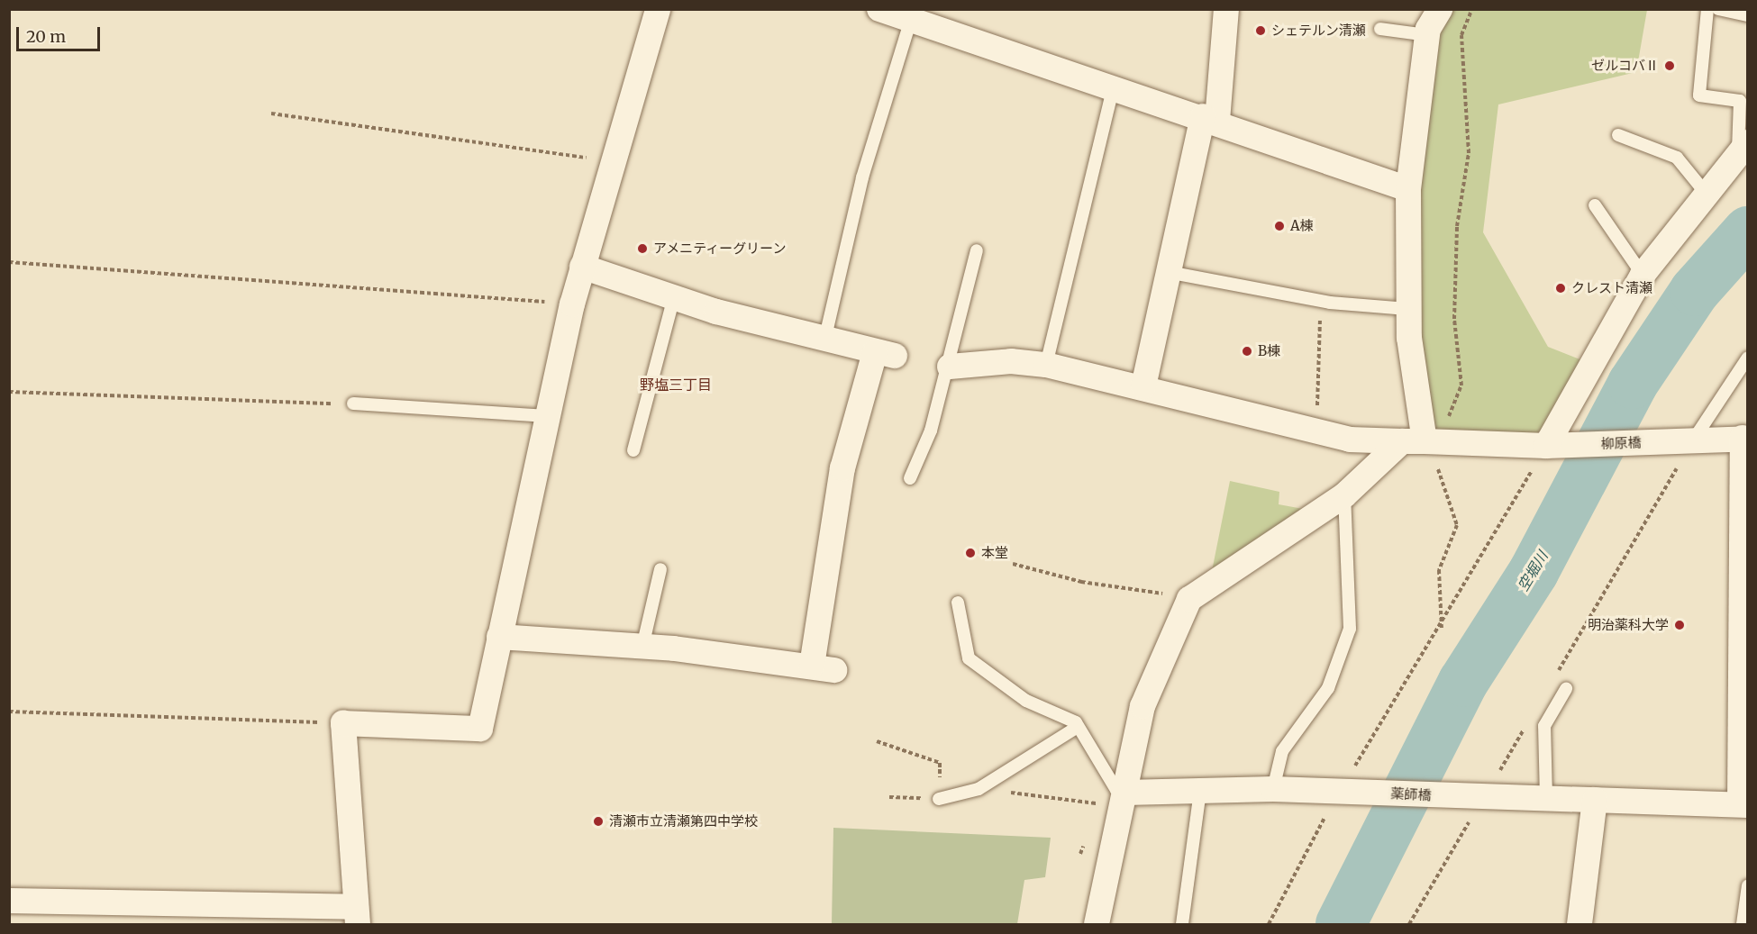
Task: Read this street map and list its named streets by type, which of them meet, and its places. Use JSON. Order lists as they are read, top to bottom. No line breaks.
{"streets":{"street":["柳原橋","薬師橋"]},"districts":["野塩三丁目"],"water":["空堀川"],"places":["シェテルン清瀬","ゼルコバⅡ","A棟","アメニティーグリーン","クレスト清瀬","B棟","本堂","明治薬科大学","清瀬市立清瀬第四中学校"],"scale_bar":"20 m"}
